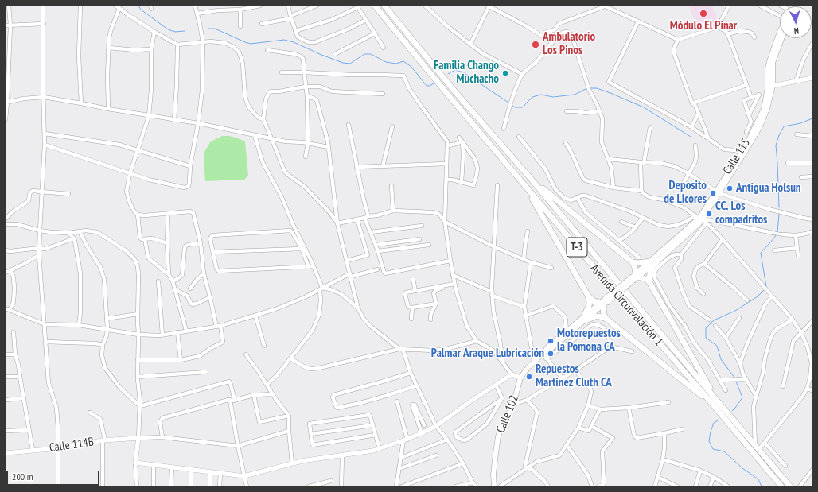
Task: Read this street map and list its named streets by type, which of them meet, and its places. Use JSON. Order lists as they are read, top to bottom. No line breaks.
{"streets":{"main road":["Calle 115","T-3","Avenida Circunvalación 1","Calle 102"],"street":["Calle 114B"]},"crossings":[["Calle 115","Calle 102"]],"places":["Módulo El Pinar","Ambulatorio Los Pinos","Familia Chango Muchacho","Antigua Holsun","Deposito de Licores","CC. Los compadritos","Motorepuestos la Pomona CA","Palmar Araque Lubricación","Repuestos Martinez Cluth CA"],"scale_bar":"200 m","north":"bottom"}
